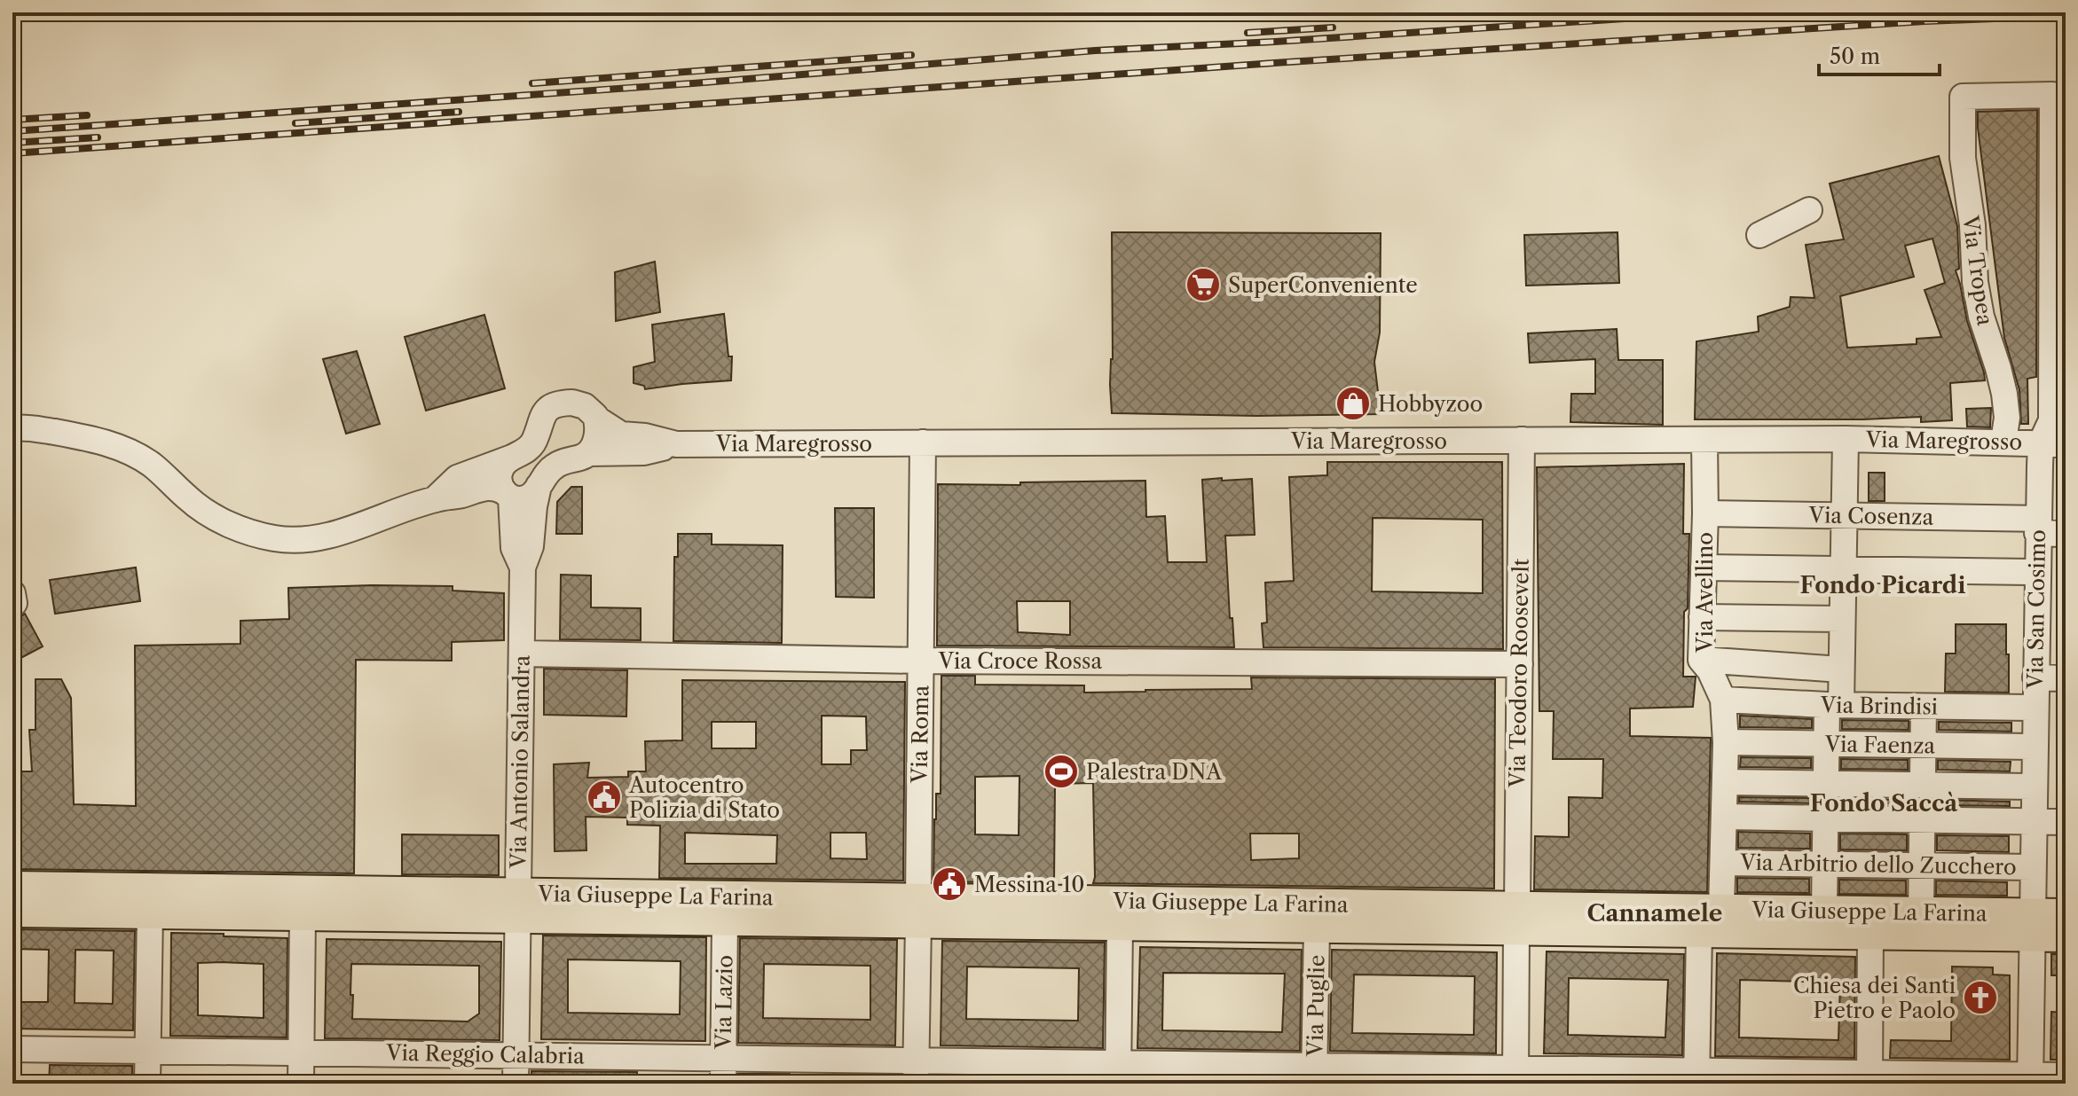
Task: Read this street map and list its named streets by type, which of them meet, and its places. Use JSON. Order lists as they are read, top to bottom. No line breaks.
{"streets":{"main road":["Via Giuseppe La Farina"],"street":["Via Tropea","Via Maregrosso","Via Cosenza","Via Avellino","Via San Cosimo","Via Croce Rossa","Via Teodoro Roosevelt","Via Brindisi","Via Roma","Via Faenza","Via Antonio Salandra","Via Arbitrio dello Zucchero","Via Lazio","Via Puglie","Via Reggio Calabria"]},"crossings":[["Via Tropea","Via Maregrosso"],["Via Tropea","Via San Cosimo"],["Via Maregrosso","Via Avellino"],["Via Maregrosso","Via San Cosimo"],["Via Maregrosso","Via Teodoro Roosevelt"],["Via Maregrosso","Via Roma"],["Via Cosenza","Via Avellino"],["Via Cosenza","Via San Cosimo"],["Via Avellino","Via Brindisi"],["Via Avellino","Via Faenza"],["Via Avellino","Via Arbitrio dello Zucchero"],["Via Avellino","Via Giuseppe La Farina"],["Via San Cosimo","Via Brindisi"],["Via San Cosimo","Via Faenza"],["Via San Cosimo","Via Arbitrio dello Zucchero"],["Via San Cosimo","Via Giuseppe La Farina"],["Via San Cosimo","Via Reggio Calabria"],["Via Croce Rossa","Via Teodoro Roosevelt"],["Via Croce Rossa","Via Roma"],["Via Croce Rossa","Via Antonio Salandra"],["Via Teodoro Roosevelt","Via Giuseppe La Farina"],["Via Teodoro Roosevelt","Via Reggio Calabria"],["Via Roma","Via Giuseppe La Farina"],["Via Roma","Via Reggio Calabria"],["Via Antonio Salandra","Via Giuseppe La Farina"],["Via Antonio Salandra","Via Reggio Calabria"],["Via Giuseppe La Farina","Via Lazio"],["Via Giuseppe La Farina","Via Puglie"],["Via Lazio","Via Reggio Calabria"],["Via Puglie","Via Reggio Calabria"]],"districts":["Fondo Picardi","Fondo Saccà","Cannamele"],"places":{"supermarket":["SuperConveniente"],"shop":["Hobbyzoo"],"sports":["Palestra DNA"],"public building":["Autocentro Polizia di Stato","Messina 10"],"church":["Chiesa dei Santi Pietro e Paolo"]},"scale_bar":"50 m"}
